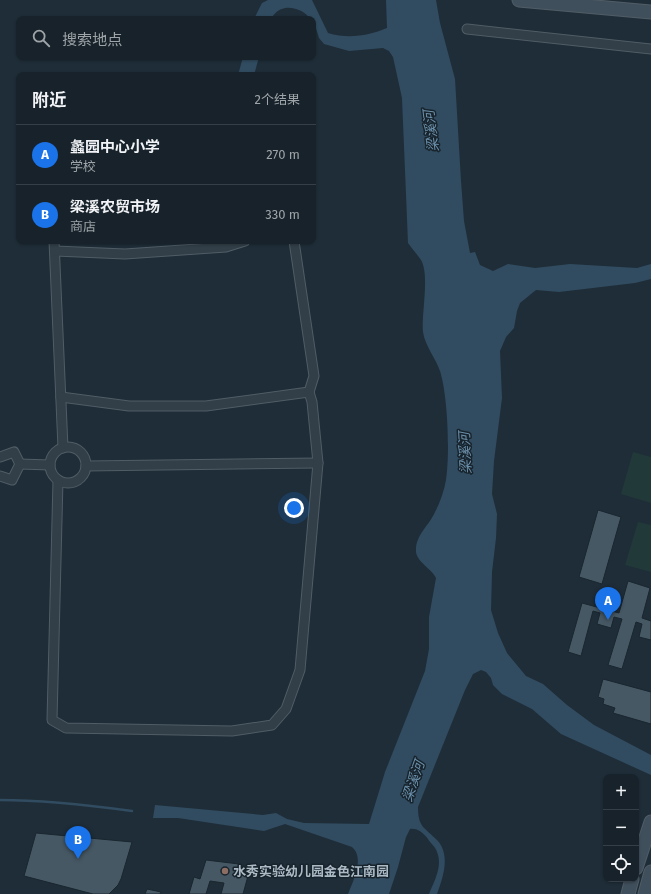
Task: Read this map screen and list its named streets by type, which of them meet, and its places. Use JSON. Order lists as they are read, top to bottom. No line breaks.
{"water":["梁溪河"],"places":["水秀实验幼儿园金色江南园"],"page":{"search":"搜索地点","heading":["附近","2个结果"],"list":[{"mark":"A","name":"蠡园中心小学","note":"学校","value":"270 m"},{"mark":"B","name":"梁溪农贸市场","note":"商店","value":"330 m"}],"pins":["A","B"],"map_buttons":["+","−"]}}
